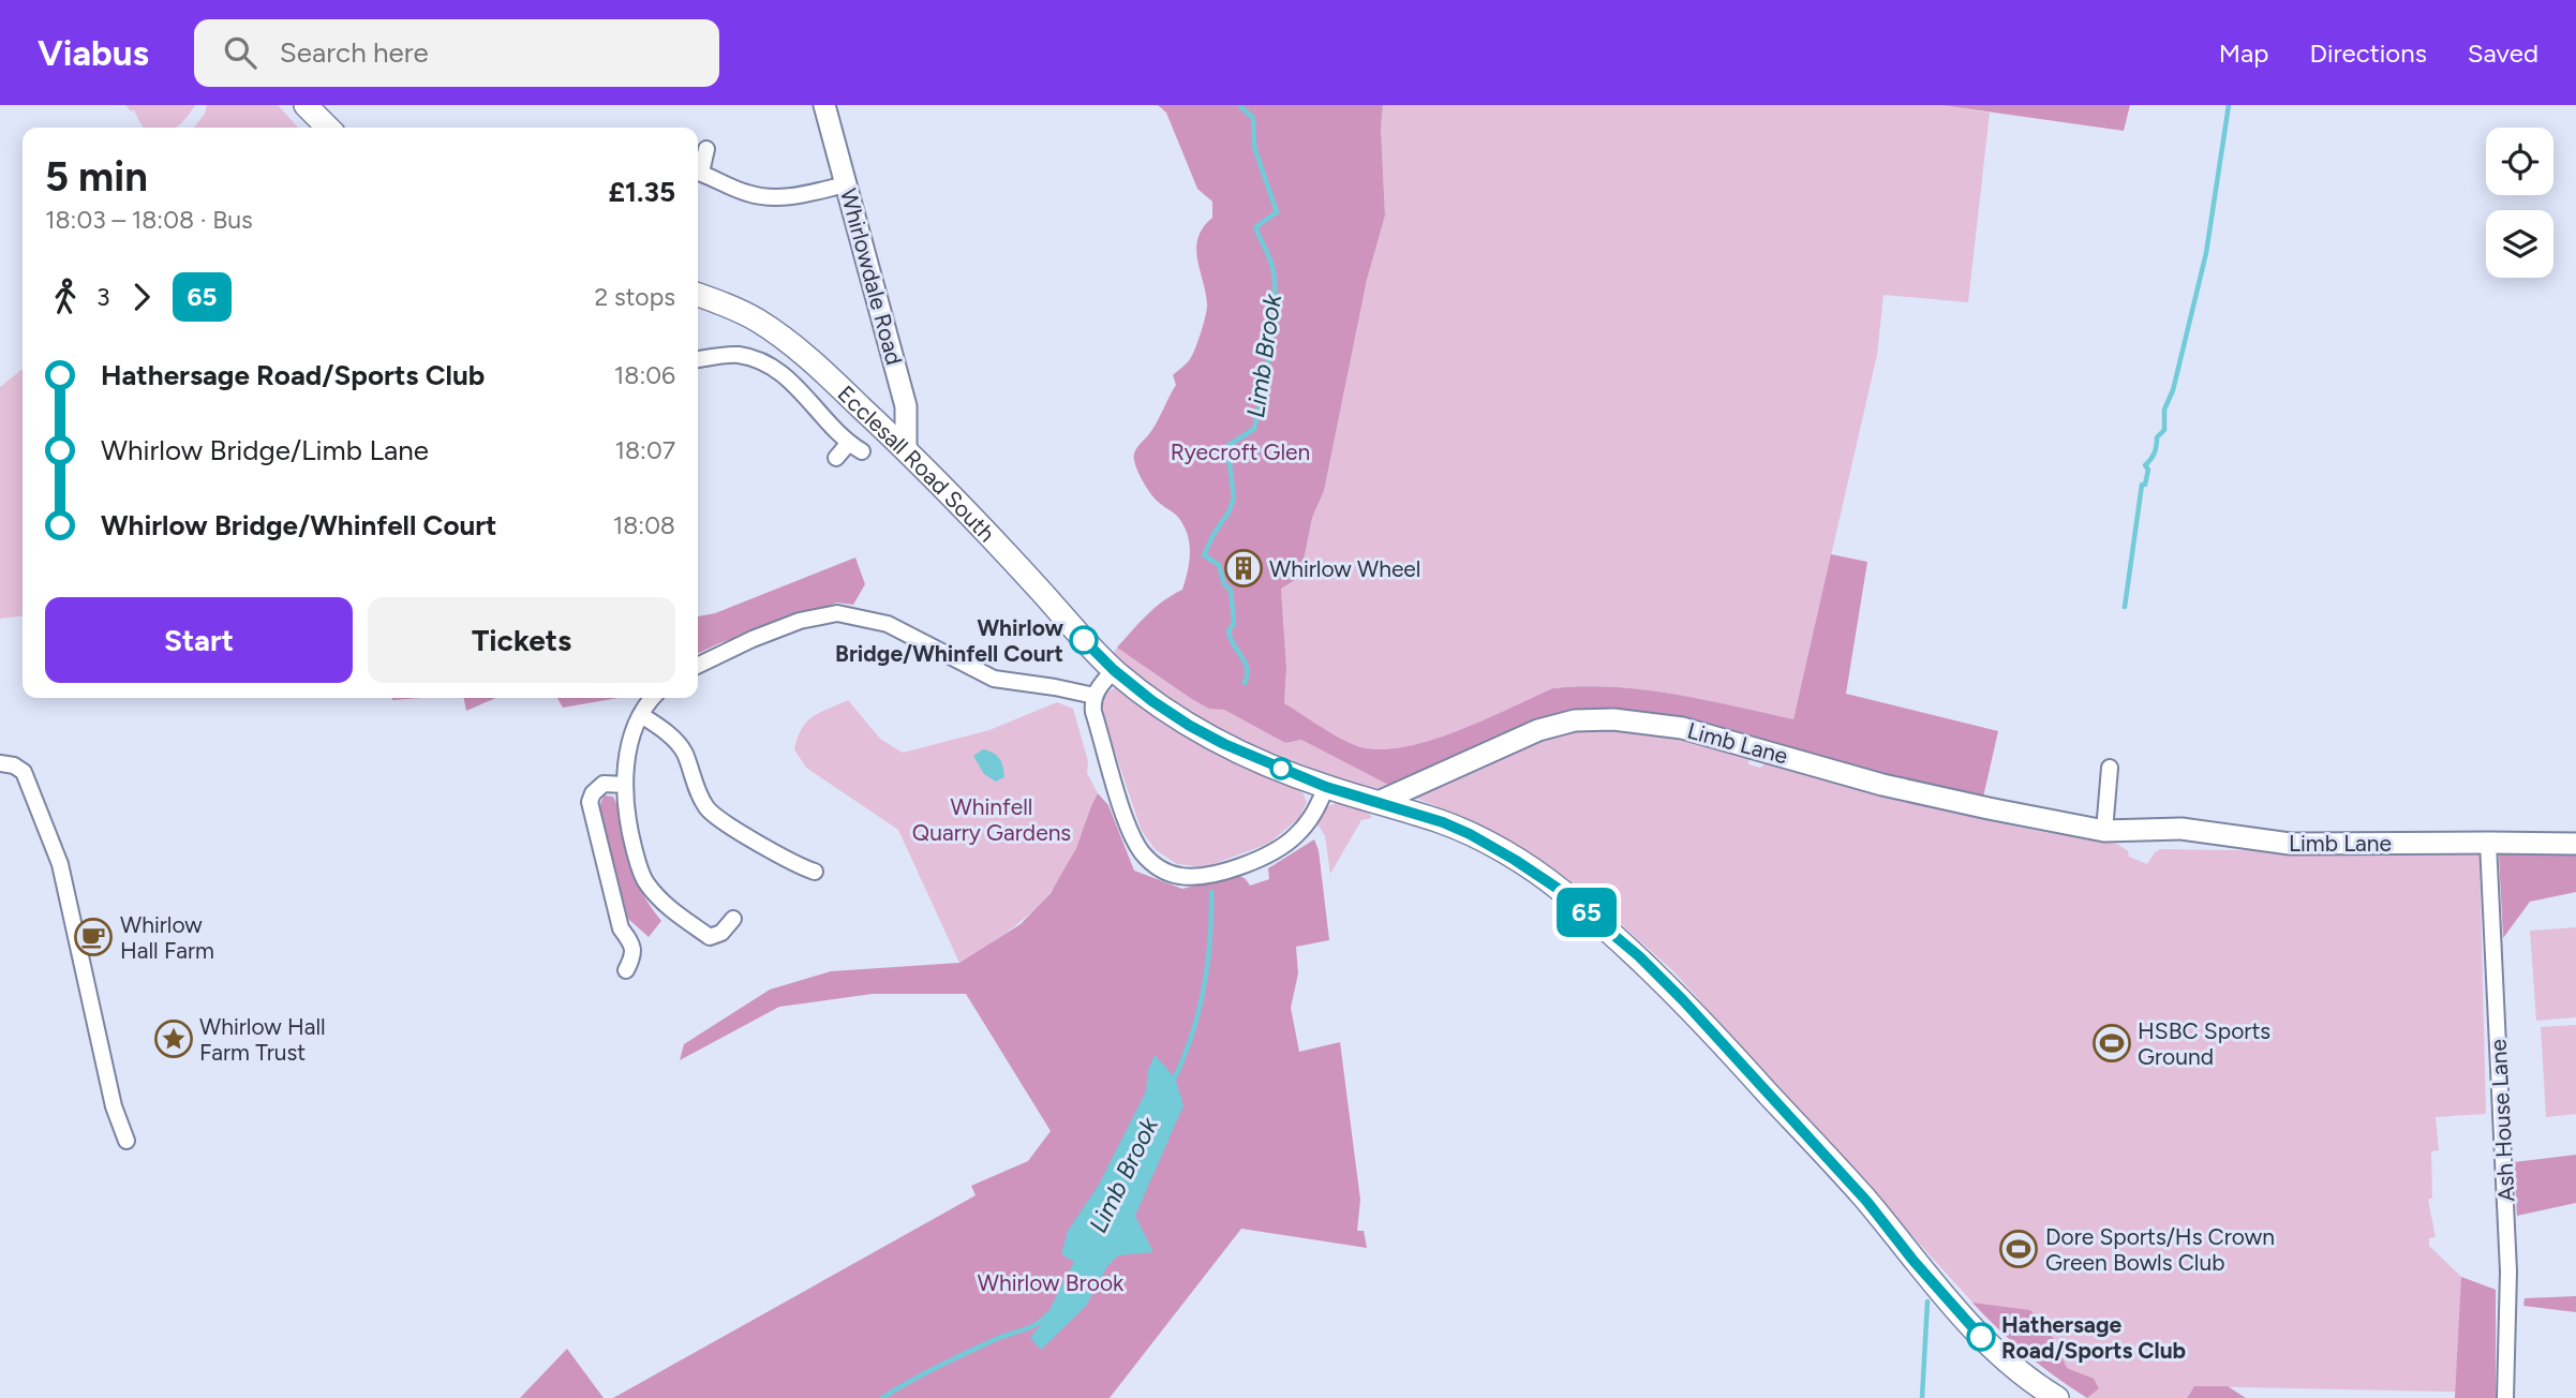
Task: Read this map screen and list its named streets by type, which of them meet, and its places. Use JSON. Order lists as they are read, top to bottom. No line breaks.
{"streets":{"main road":["Ecclesall Road South"],"street":["Whirlowdale Road","Limb Lane","Ash House Lane"]},"crossings":[["Whirlowdale Road","Ecclesall Road South"],["Ecclesall Road South","Limb Lane"],["Limb Lane","Ash House Lane"]],"water":["Limb Brook"],"parks":["Ryecroft Glen","Whinfell Quarry Gardens","Whirlow Brook"],"places":{"building":["Whirlow Wheel"],"other":["Whirlow Bridge/Whinfell Court","Hathersage Road/Sports Club"],"cafe":["Whirlow Hall Farm"],"place":["Whirlow Hall Farm Trust"],"sports":["HSBC Sports Ground","Dore Sports/Hs Crown Green Bowls Club"]},"lines":["bus line 65"],"page":{"header":"Viabus","search":"Search here","nav":["Map","Directions","Saved"],"on_map":"65","heading":["5 min","18:03 – 18:08 · Bus","£1.35"],"legs":["3","65","2 stops"],"list":[{"name":"Hathersage Road/Sports Club","value":"18:06"},{"name":"Whirlow Bridge/Limb Lane","value":"18:07"},{"name":"Whirlow Bridge/Whinfell Court","value":"18:08"}],"buttons":["Start","Tickets"]}}
